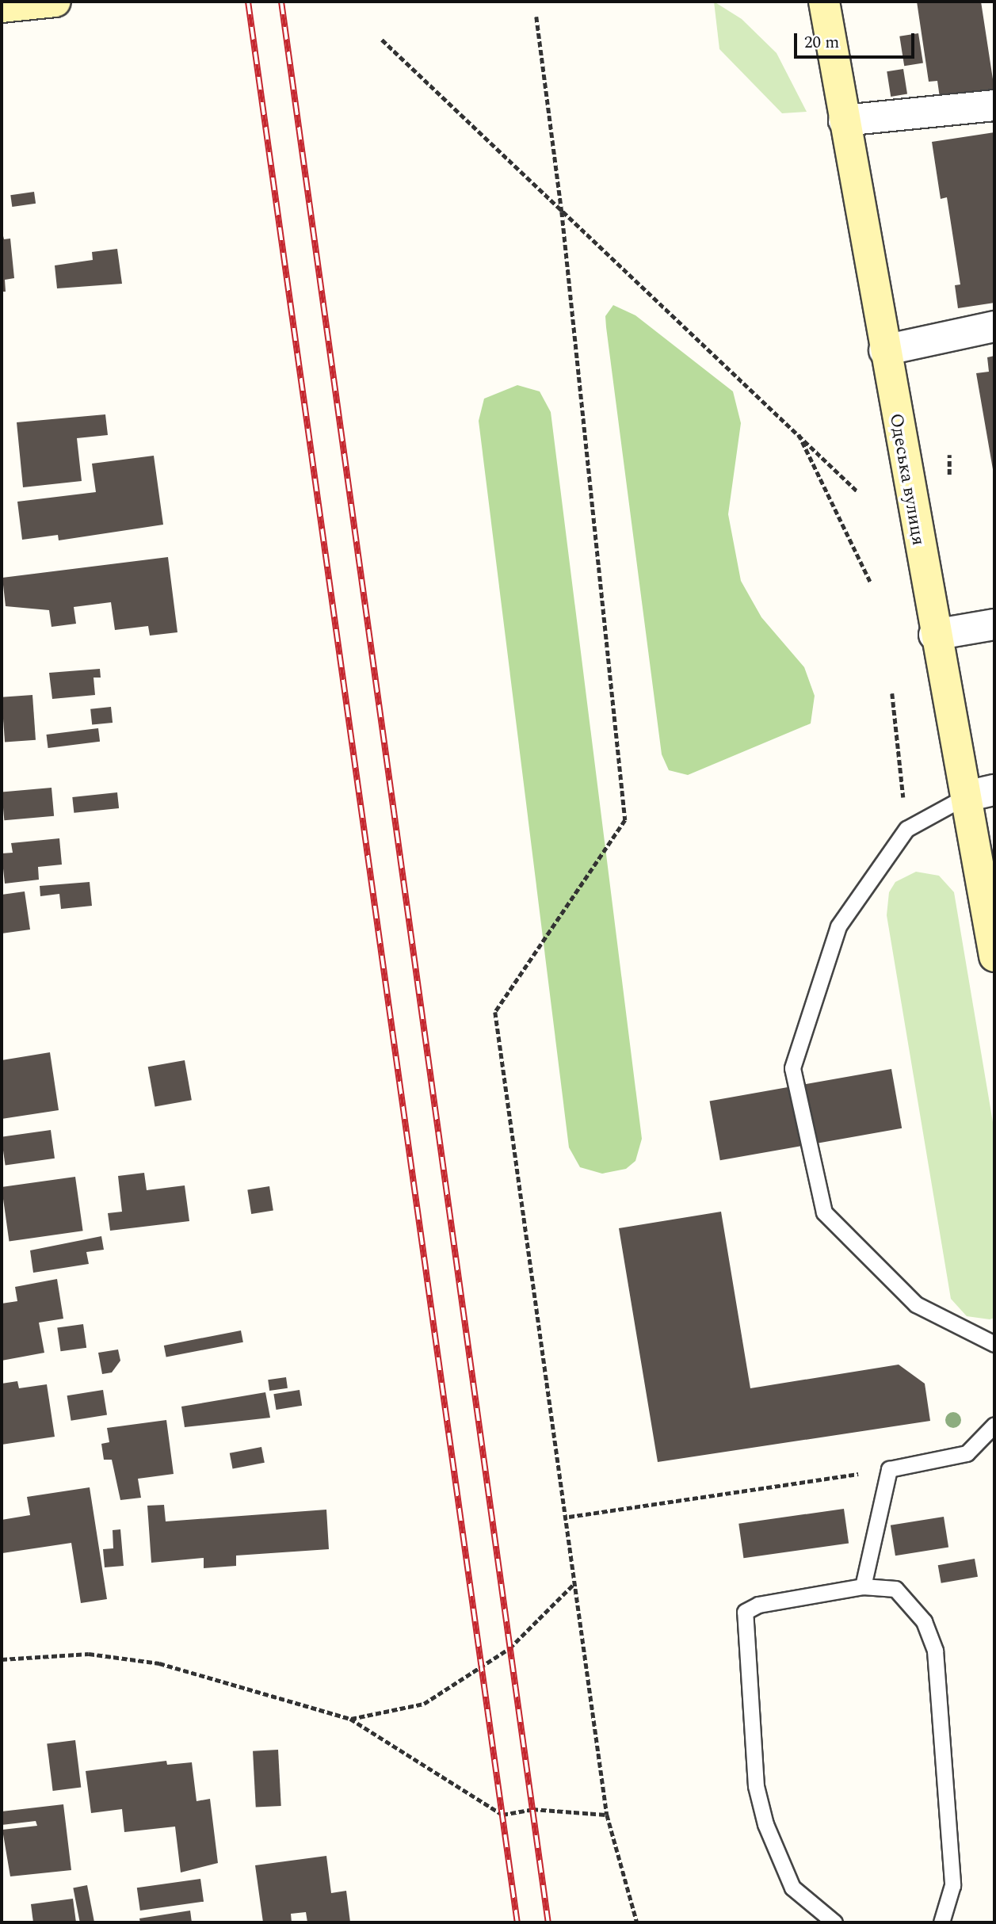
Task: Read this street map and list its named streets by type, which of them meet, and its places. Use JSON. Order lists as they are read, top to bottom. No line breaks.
{"streets":{"main road":["Одеська вулиця"]},"scale_bar":"20 m"}
